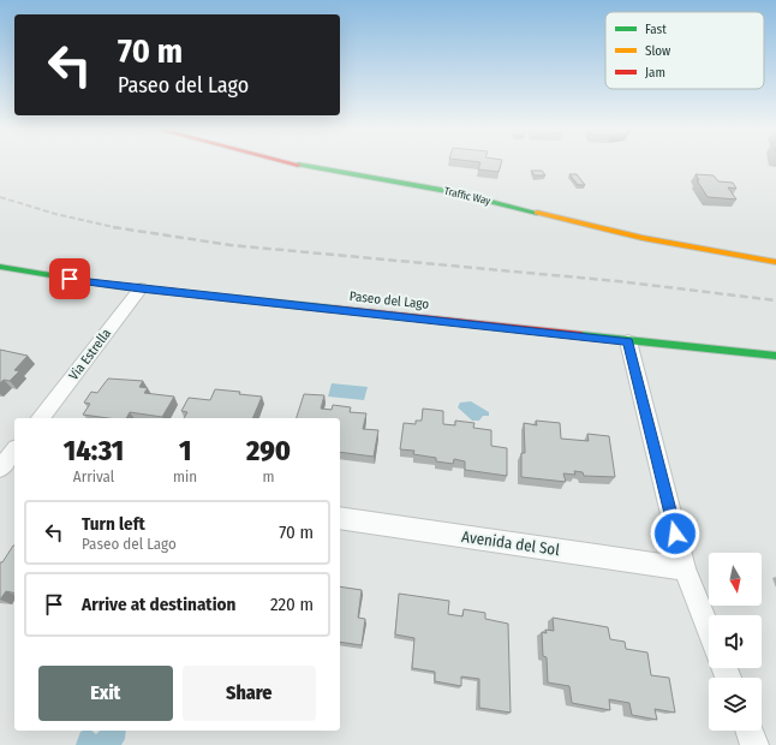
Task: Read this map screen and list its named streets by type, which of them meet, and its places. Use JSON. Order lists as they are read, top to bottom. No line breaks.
{"streets":{"street":["Traffic Way","Paseo del Lago","Via Estrella","Avenida del Sol"]},"crossings":[["Paseo del Lago","Via Estrella"]],"legend":["Fast","Slow","Jam"],"north":"bottom","page":{"turn":["70 m","Paseo del Lago"],"eta":["14:31","Arrival","1","min","290","m"],"list":[{"name":"Turn left","note":"Paseo del Lago","value":"70 m"},{"name":"Arrive at destination","value":"220 m"}],"buttons":["Exit","Share"]}}
